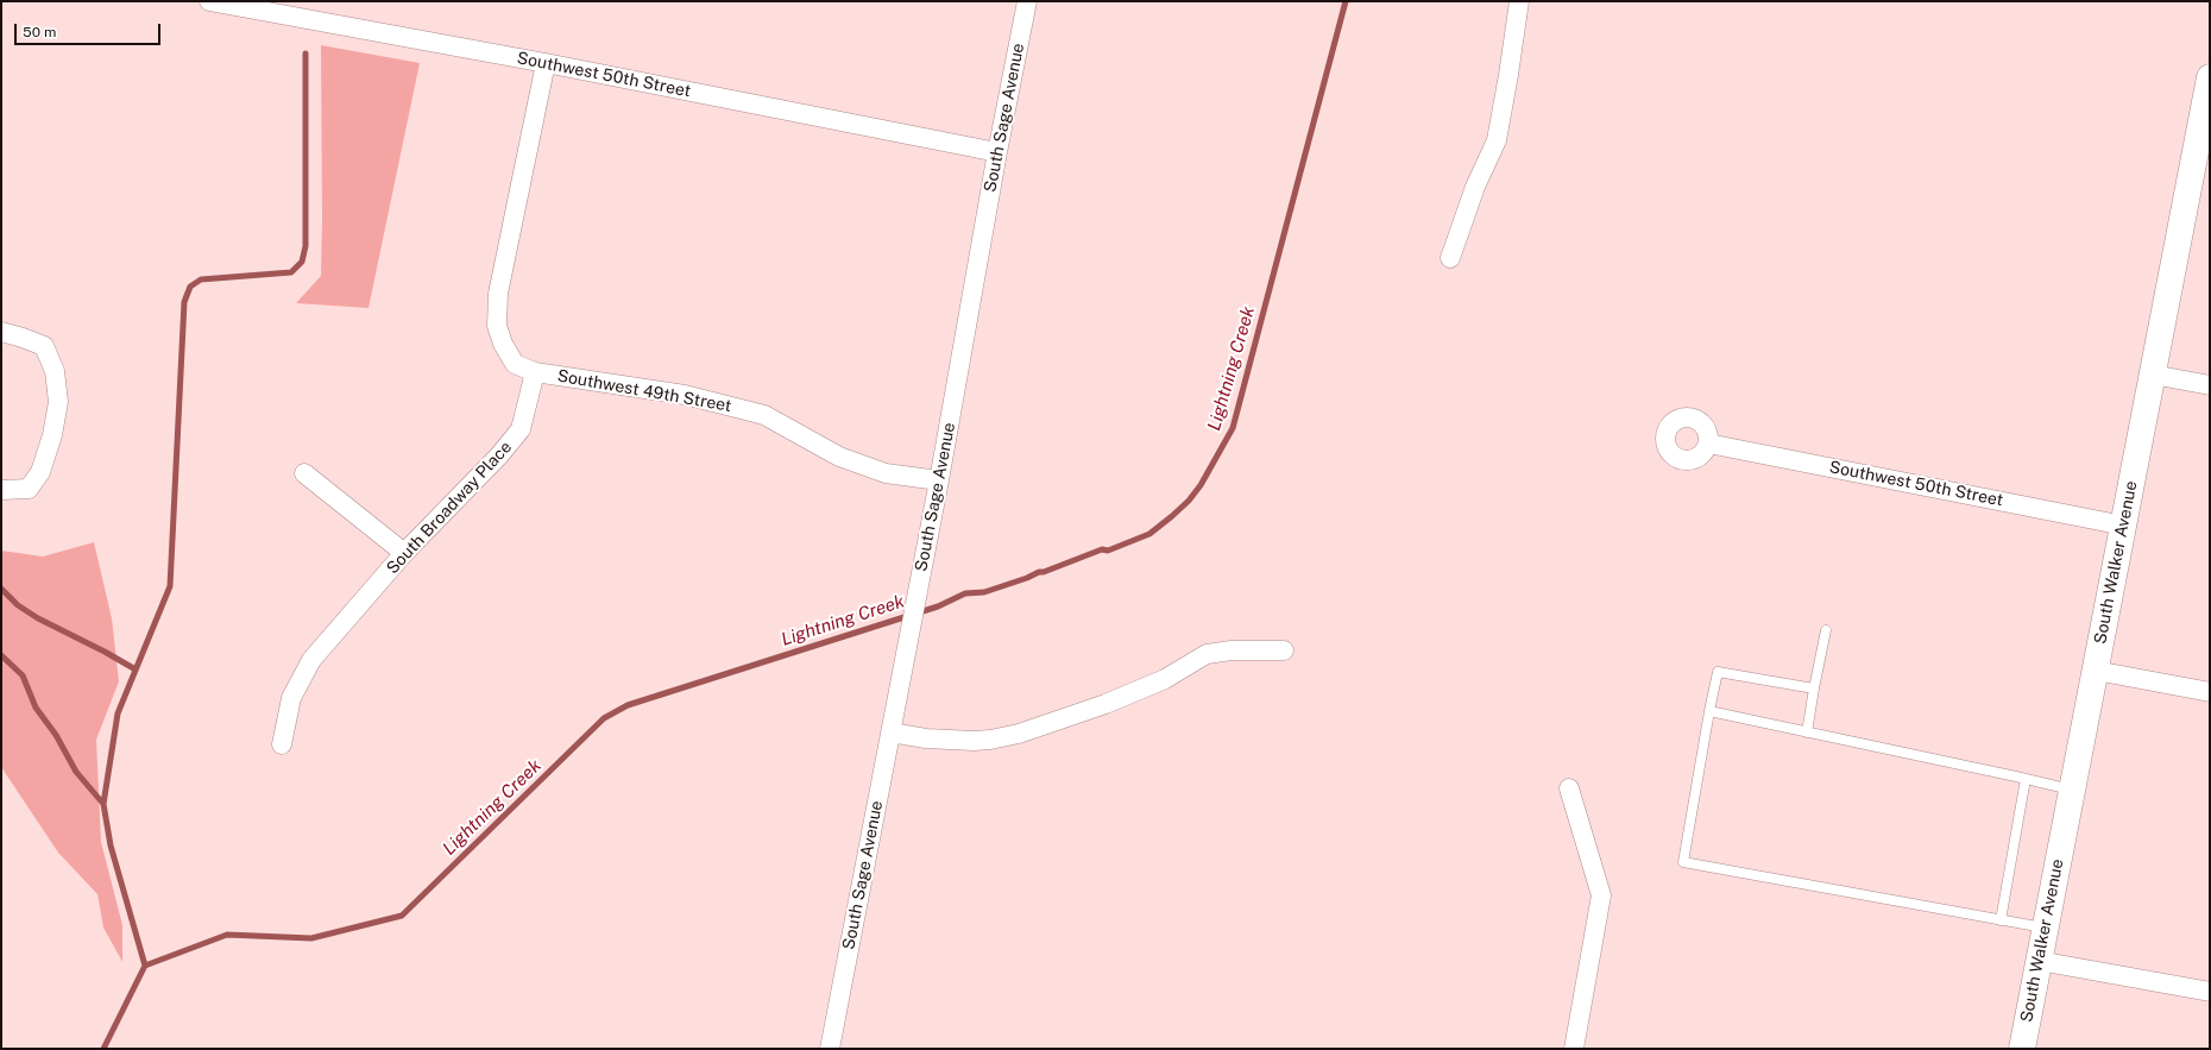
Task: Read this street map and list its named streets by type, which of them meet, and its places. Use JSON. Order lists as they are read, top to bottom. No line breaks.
{"streets":{"main road":["South Walker Avenue"],"street":["Southwest 50th Street","South Sage Avenue","Southwest 49th Street","South Broadway Place"]},"crossings":[["Southwest 50th Street","South Sage Avenue"],["Southwest 50th Street","South Walker Avenue"],["South Sage Avenue","Southwest 49th Street"],["Southwest 49th Street","South Broadway Place"]],"water":["Lightning Creek"],"scale_bar":"50 m"}
